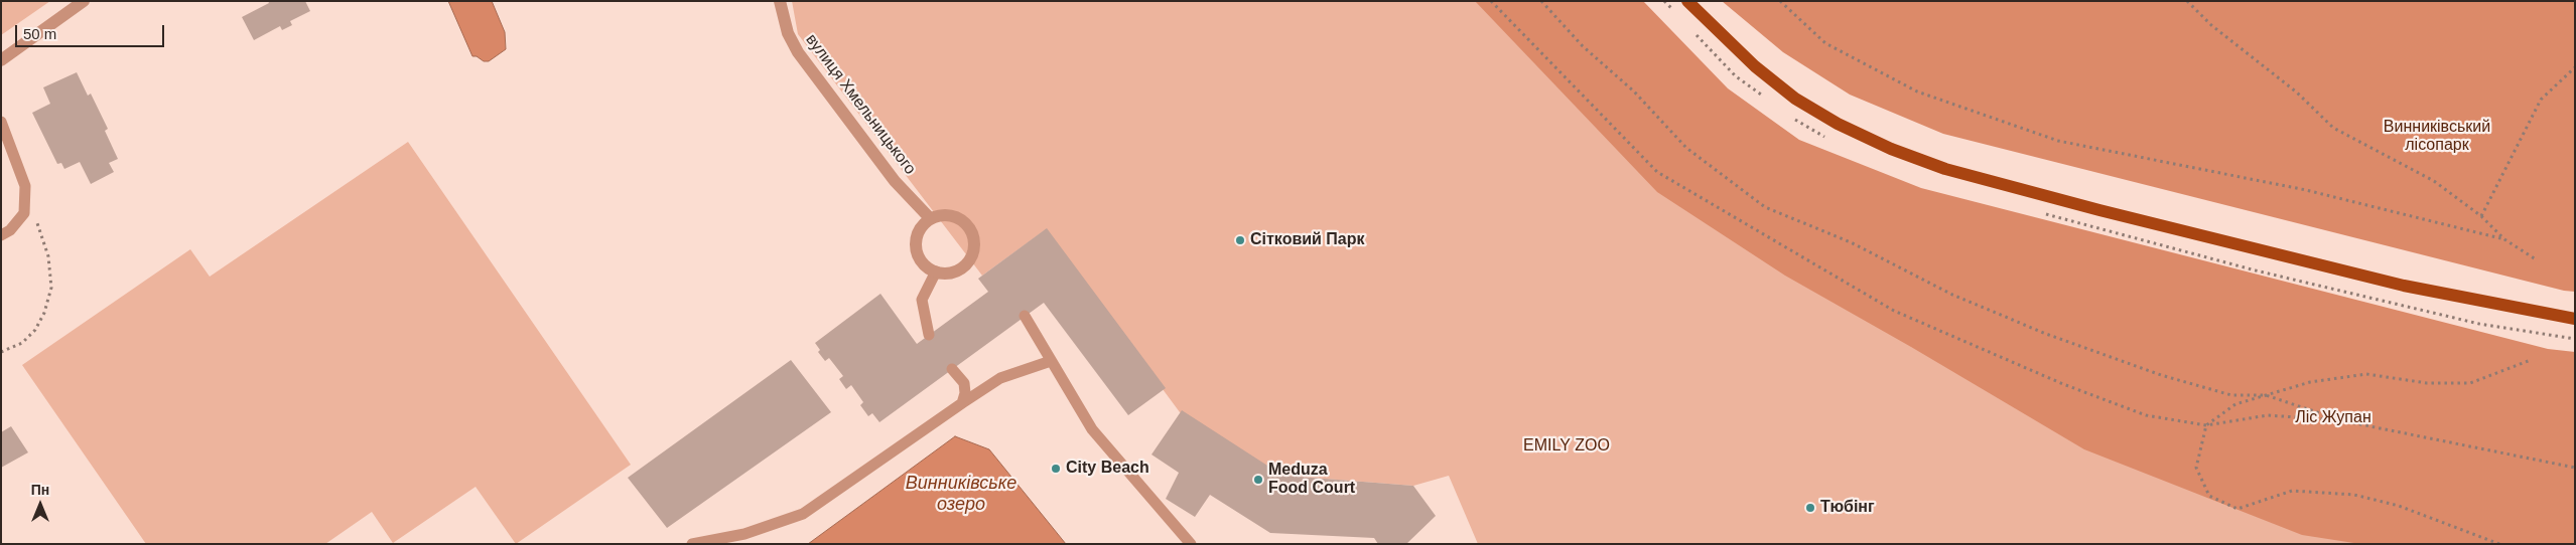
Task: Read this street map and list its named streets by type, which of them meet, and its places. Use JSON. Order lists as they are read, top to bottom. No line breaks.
{"streets":{"street":["вулиця Хмельницького"]},"water":["Винниківське озеро"],"parks":["Винниківський лісопарк","Ліс Жупан","EMILY ZOO"],"places":["Сітковий Парк","City Beach","Meduza Food Court","Тюбінг"],"scale_bar":"50 m","north":"top"}
